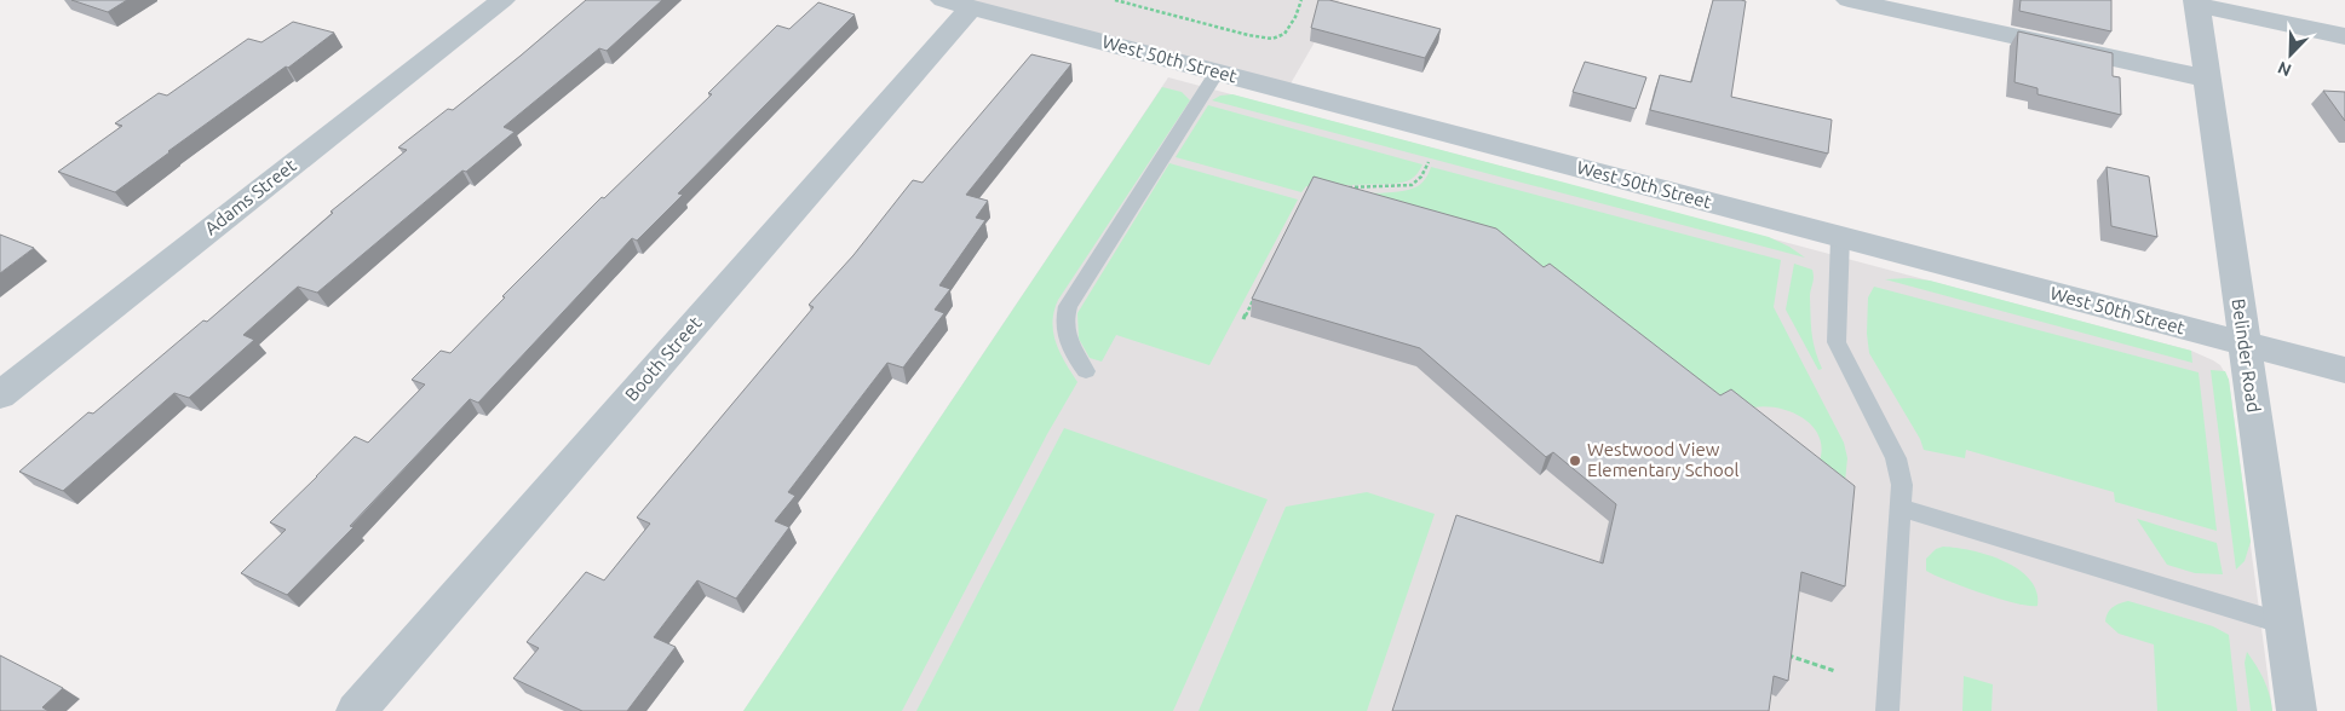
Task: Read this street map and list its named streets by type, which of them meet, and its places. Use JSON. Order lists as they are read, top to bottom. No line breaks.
{"streets":{"street":["West 50th Street","Adams Street","Belinder Road","Booth Street"]},"crossings":[["West 50th Street","Belinder Road"],["West 50th Street","Booth Street"]],"places":["Westwood View Elementary School"],"north":"bottom left"}
